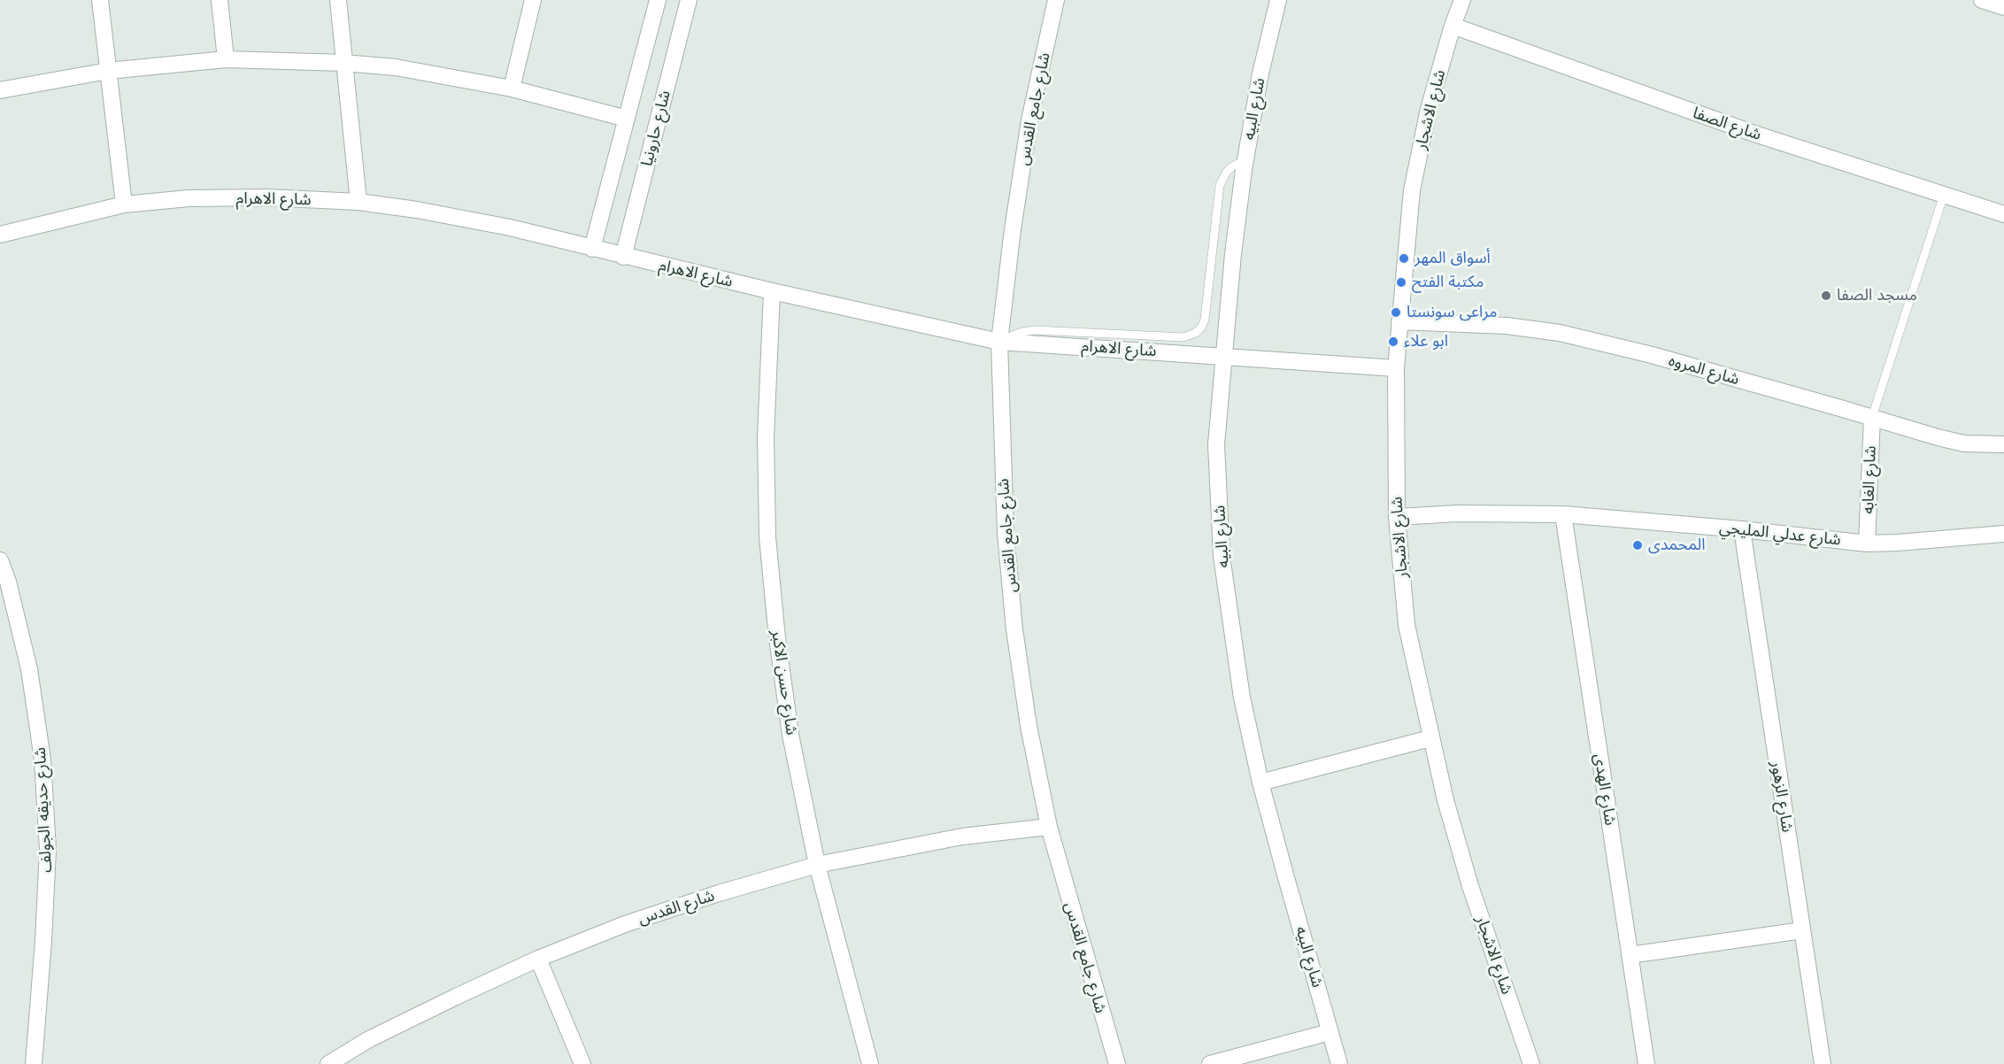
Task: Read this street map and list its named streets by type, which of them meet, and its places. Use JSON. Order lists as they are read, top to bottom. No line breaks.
{"streets":{"street":["شارع جامع القدس","شارع البيه","شارع الاشجار","شارع الصفا","شارع حارونيا","شارع الاهرام","شارع المروه","شارع الغابه","شارع عدلي المليجي","شارع حسن الاكبر","شارع الهدى","شارع الزهور","شارع حديقه الجولف","شارع القدس"]},"crossings":[["شارع جامع القدس","شارع الاهرام"],["شارع جامع القدس","شارع القدس"],["شارع البيه","شارع الاهرام"],["شارع الاشجار","شارع الصفا"],["شارع الاشجار","شارع الاهرام"],["شارع الاشجار","شارع المروه"],["شارع الاشجار","شارع عدلي المليجي"],["شارع حارونيا","شارع الاهرام"],["شارع الاهرام","شارع حسن الاكبر"],["شارع المروه","شارع الغابه"],["شارع الغابه","شارع عدلي المليجي"],["شارع عدلي المليجي","شارع الهدى"],["شارع عدلي المليجي","شارع الزهور"],["شارع حسن الاكبر","شارع القدس"]],"places":["أسواق المهر","مكتبة الفتح","مسجد الصفا","مراعى سونستا","ابو علاء","المحمدى"]}
